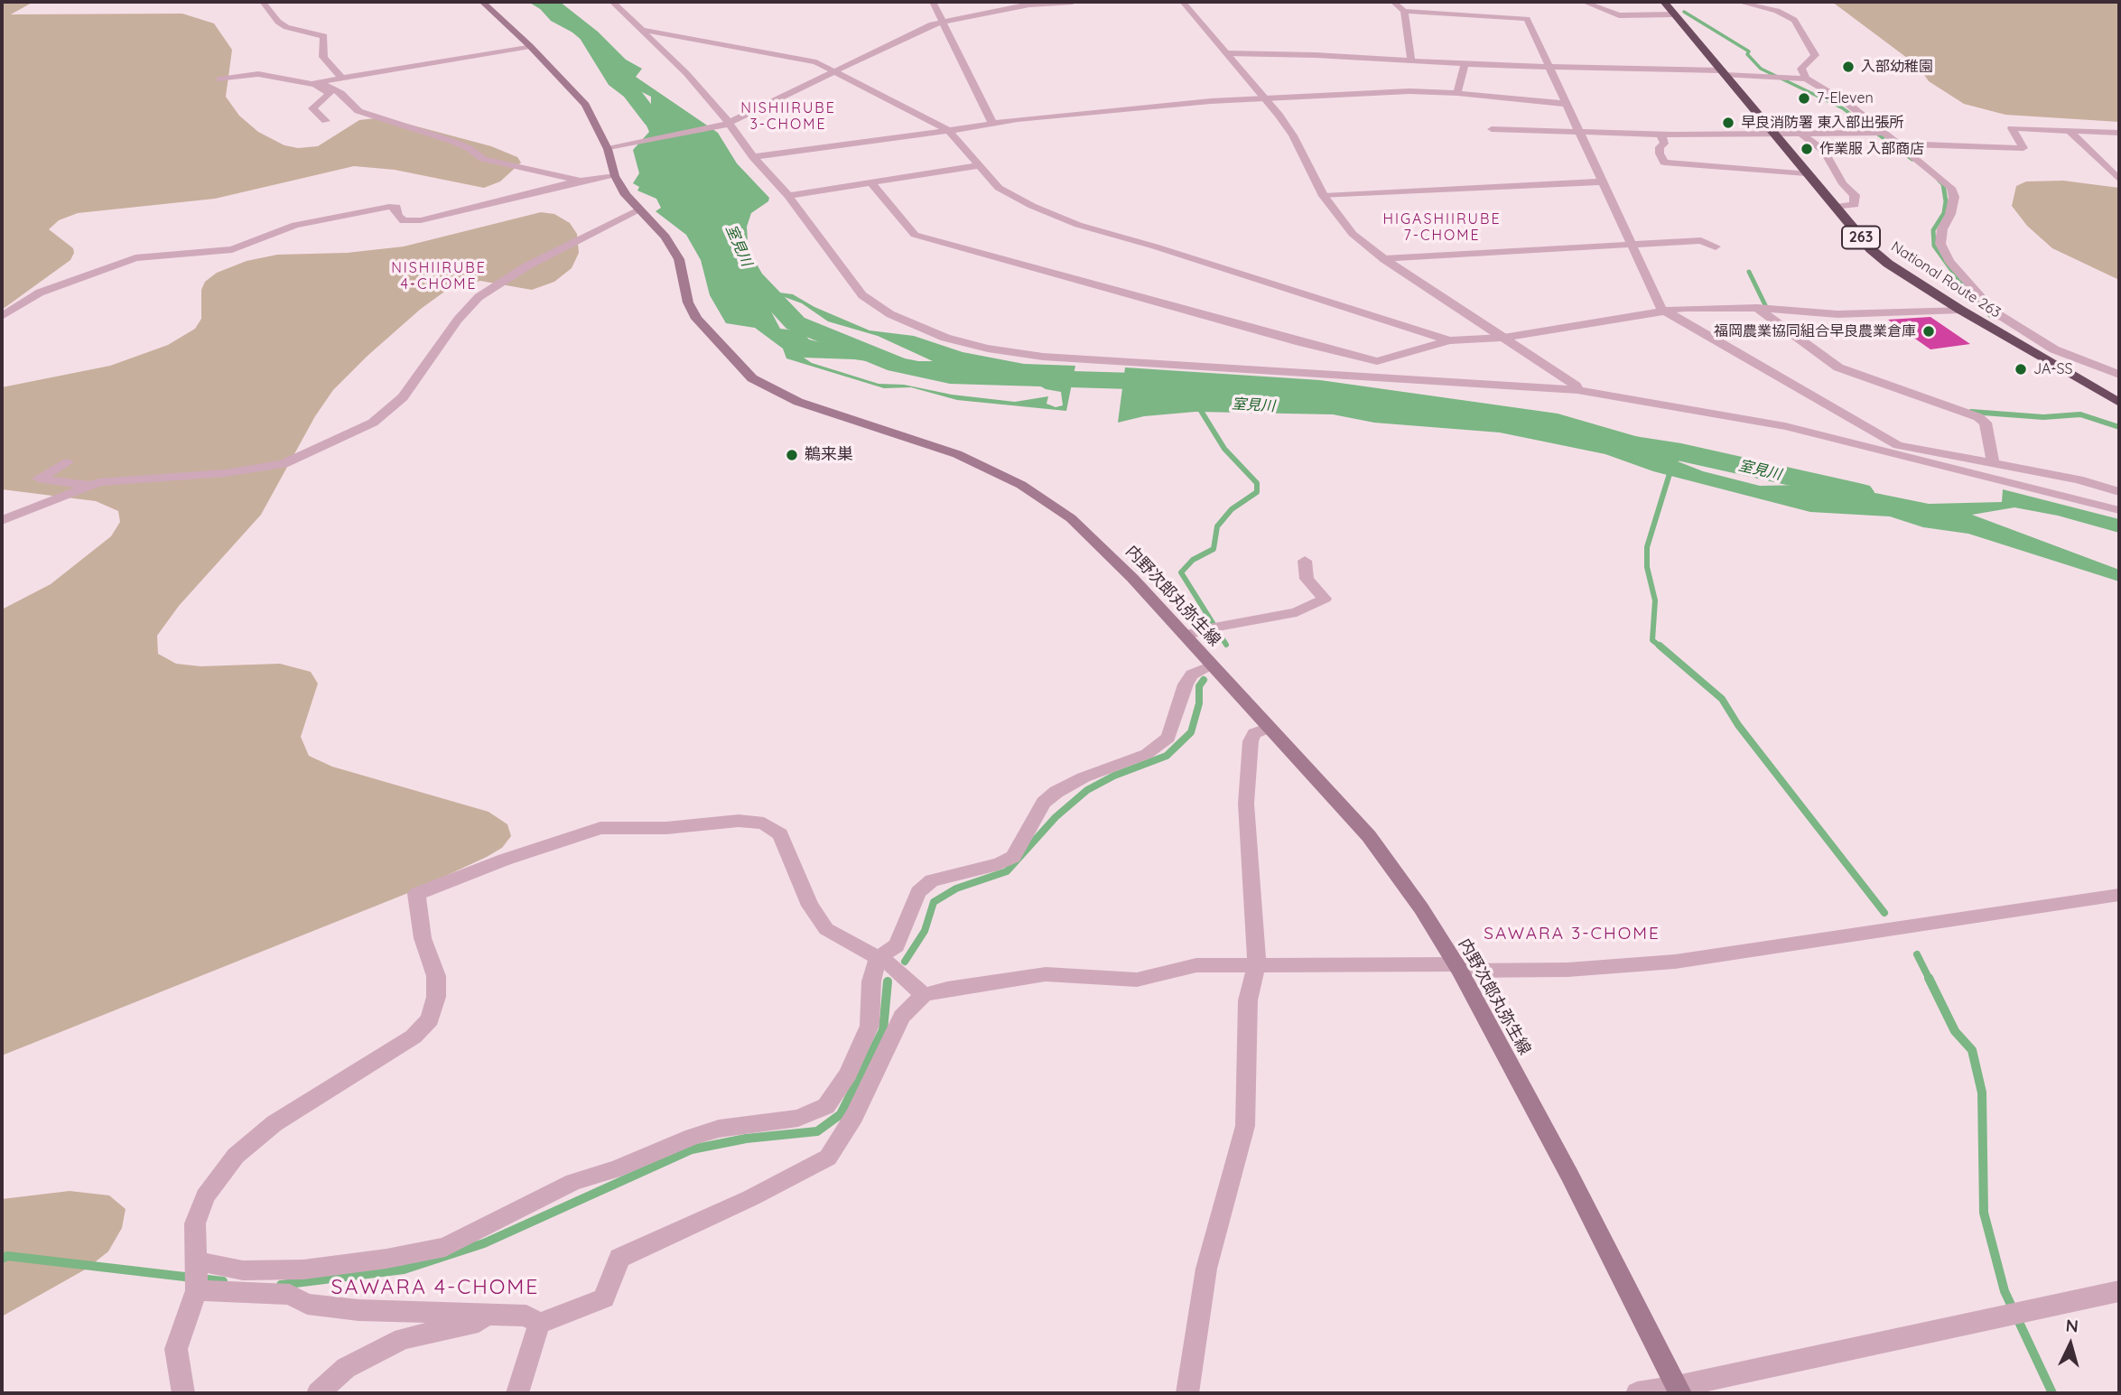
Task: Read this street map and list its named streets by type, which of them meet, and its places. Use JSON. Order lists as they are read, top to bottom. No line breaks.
{"streets":{"highway":["263","National Route 263"],"main road":["内野次郎丸弥生線"]},"districts":["NISHIIRUBE 3-CHOME","HIGASHIIRUBE 7-CHOME","NISHIIRUBE 4-CHOME","SAWARA 3-CHOME","SAWARA 4-CHOME"],"water":["室見川"],"places":["入部幼稚園","7-Eleven","早良消防署 東入部出張所","作業服 入部商店","福岡農業協同組合早良農業倉庫","JA-SS","鵜来巣"],"north":"top"}
